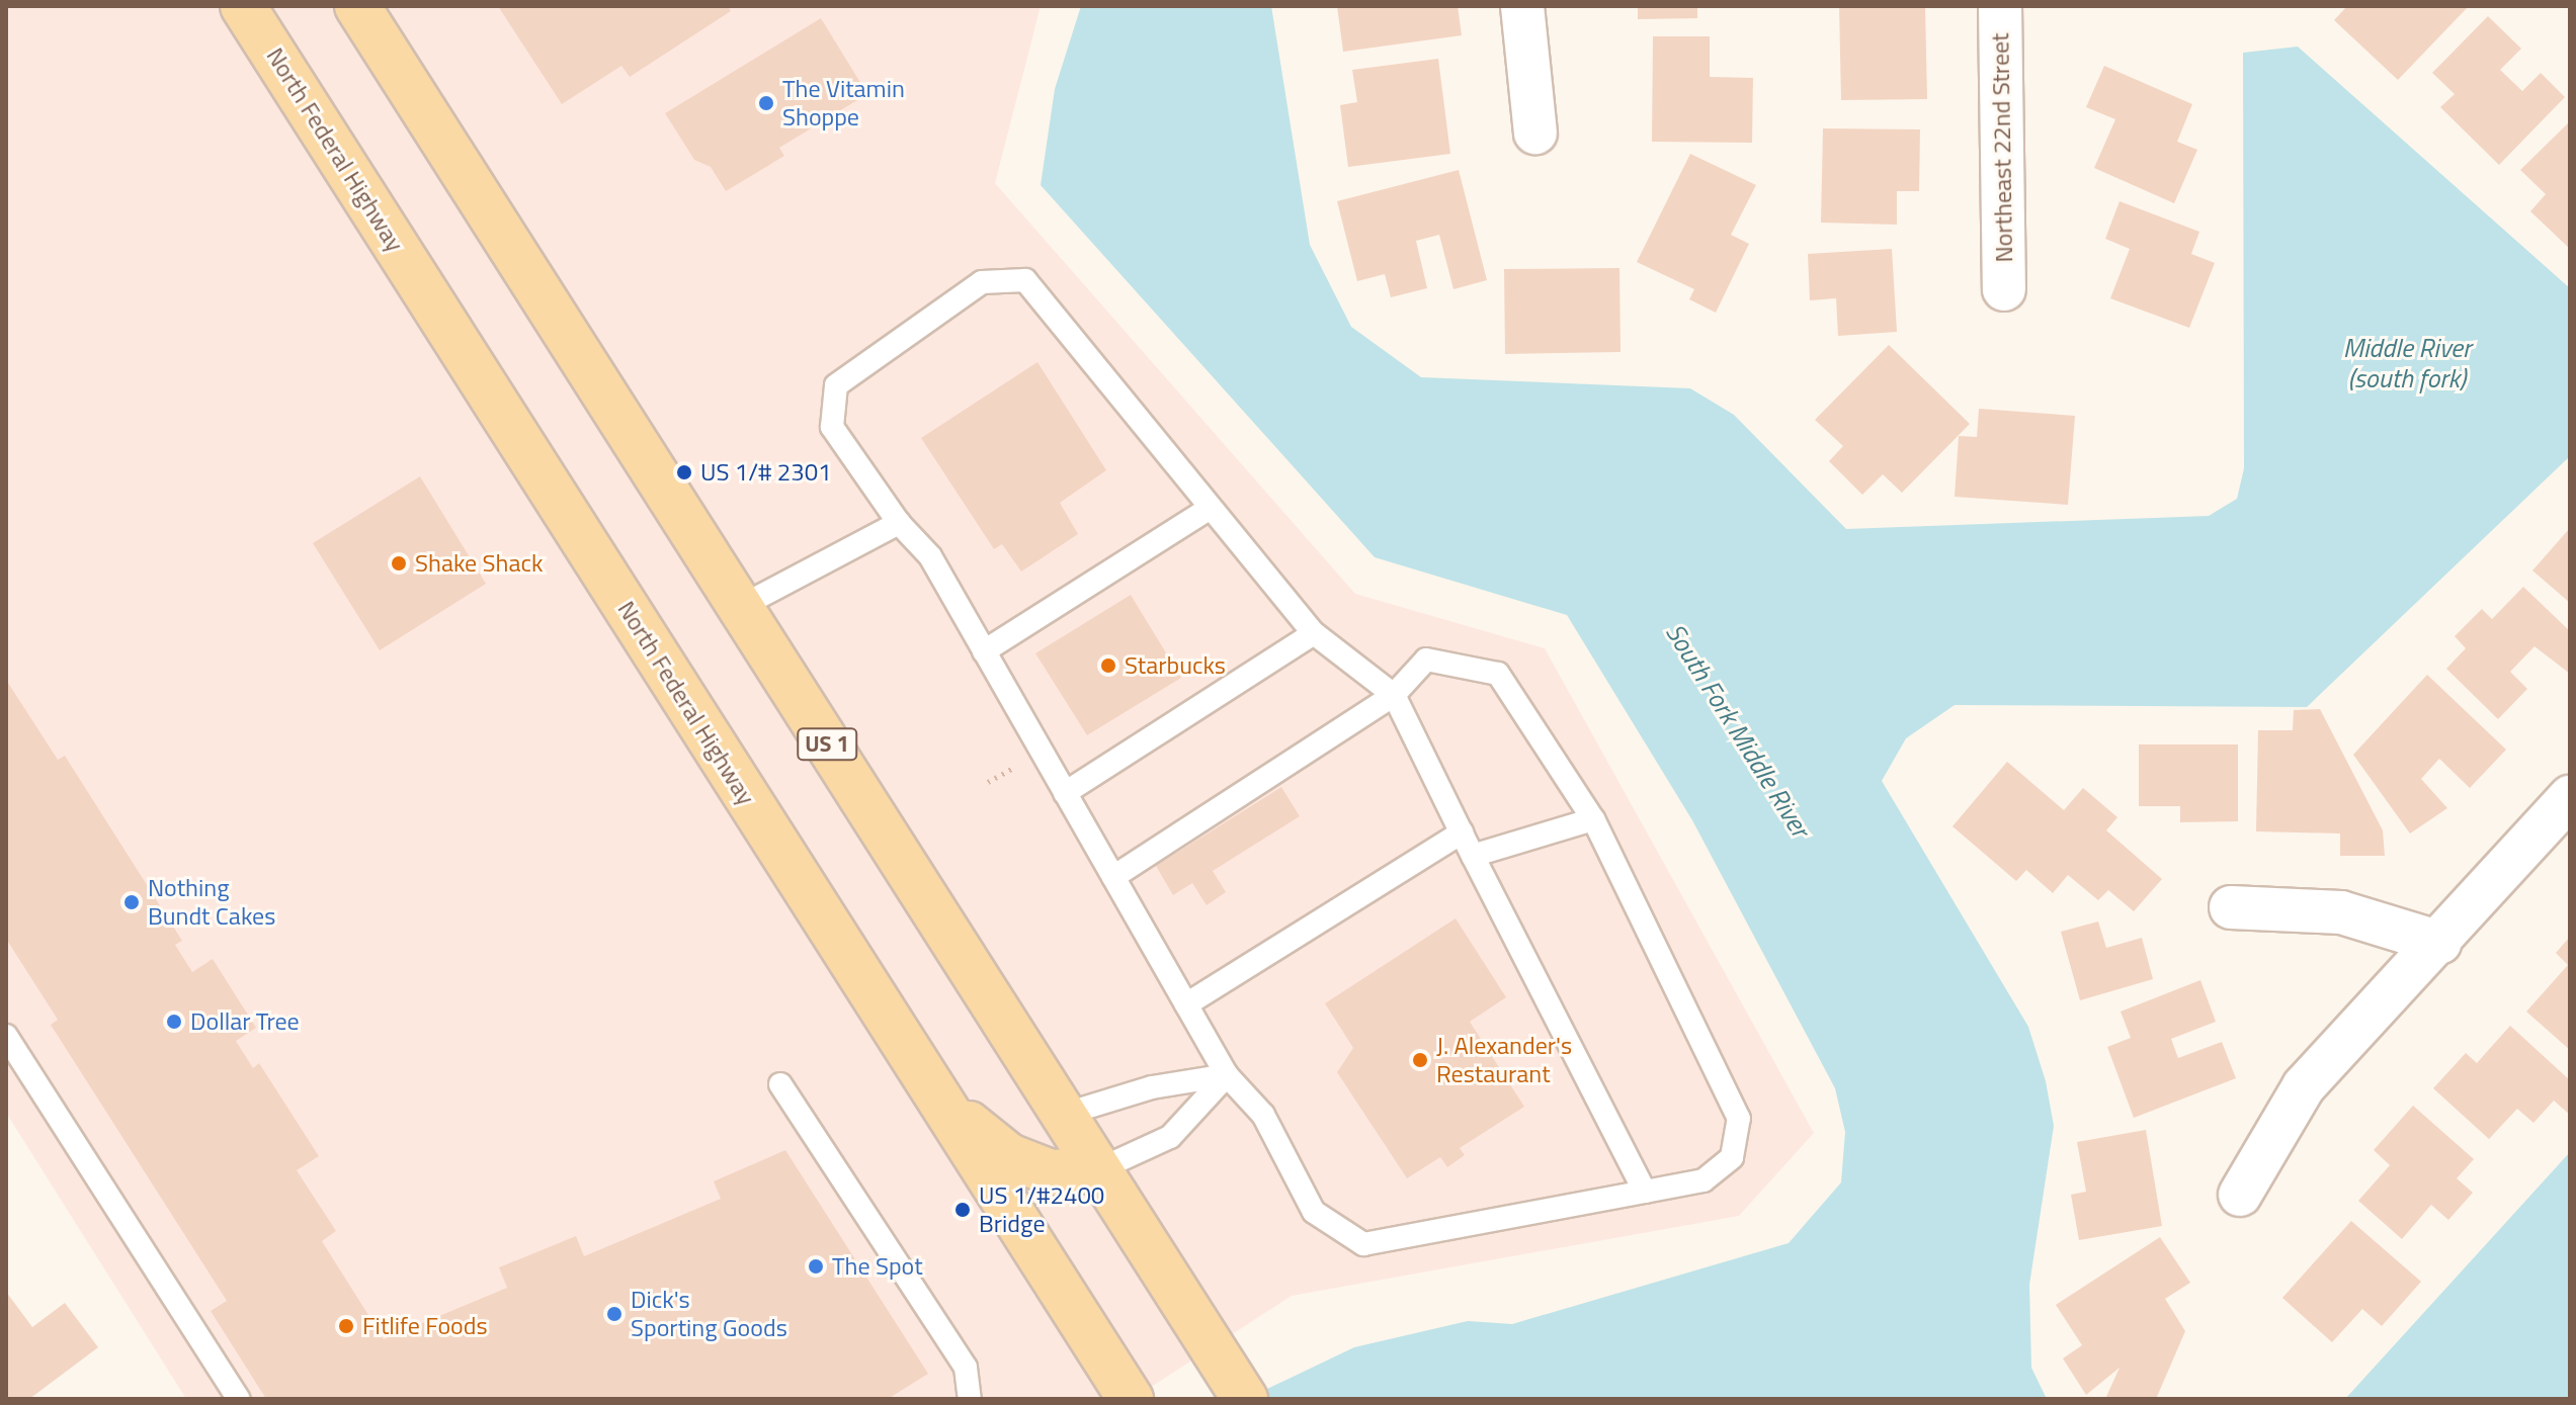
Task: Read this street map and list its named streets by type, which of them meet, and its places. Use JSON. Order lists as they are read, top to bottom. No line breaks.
{"streets":{"main road":["North Federal Highway","US 1"],"street":["Northeast 22nd Street"]},"water":["Middle River (south fork)","South Fork Middle River"],"places":["The Vitamin Shoppe","US 1/# 2301","Shake Shack","Starbucks","Nothing Bundt Cakes","Dollar Tree","J. Alexander's Restaurant","US 1/#2400 Bridge","The Spot","Dick's Sporting Goods","Fitlife Foods"]}
